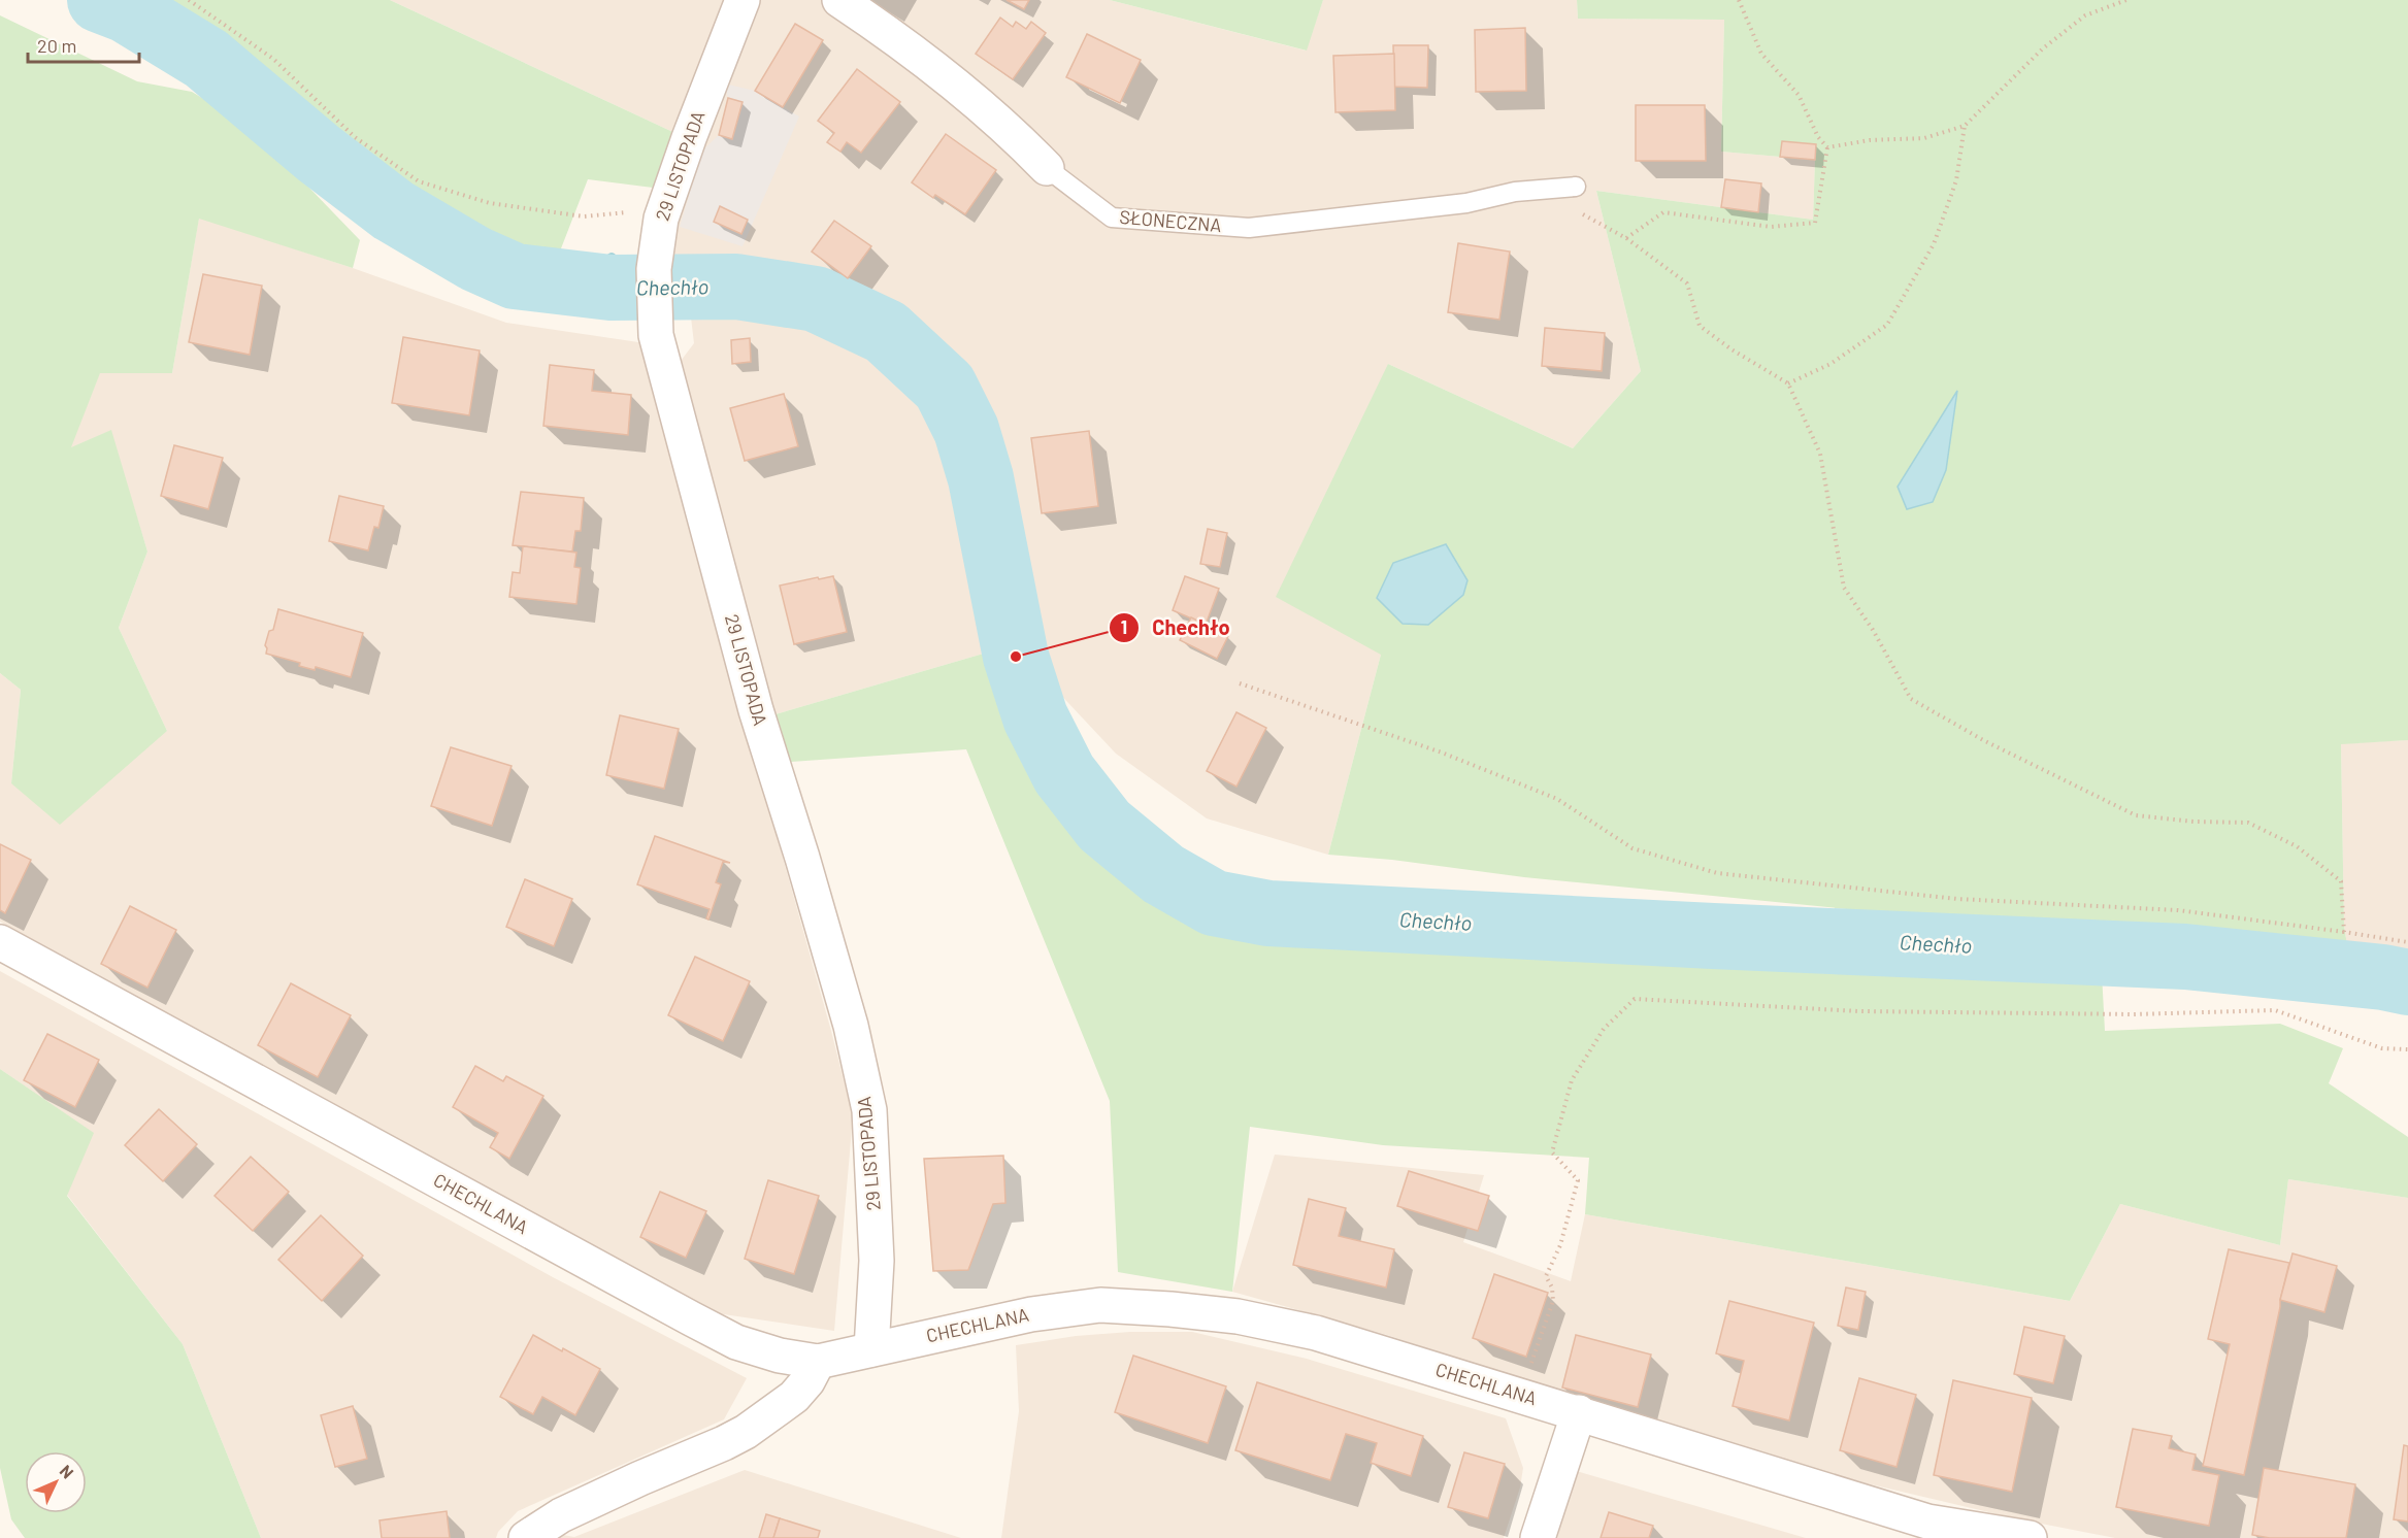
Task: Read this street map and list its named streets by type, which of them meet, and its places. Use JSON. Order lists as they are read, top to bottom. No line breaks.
{"streets":{"street":["29 LISTOPADA","SŁONECZNA","CHECHLANA"]},"crossings":[["29 LISTOPADA","CHECHLANA"]],"water":["Chechło"],"places":["Chechło"],"scale_bar":"20 m","north":"top right"}
